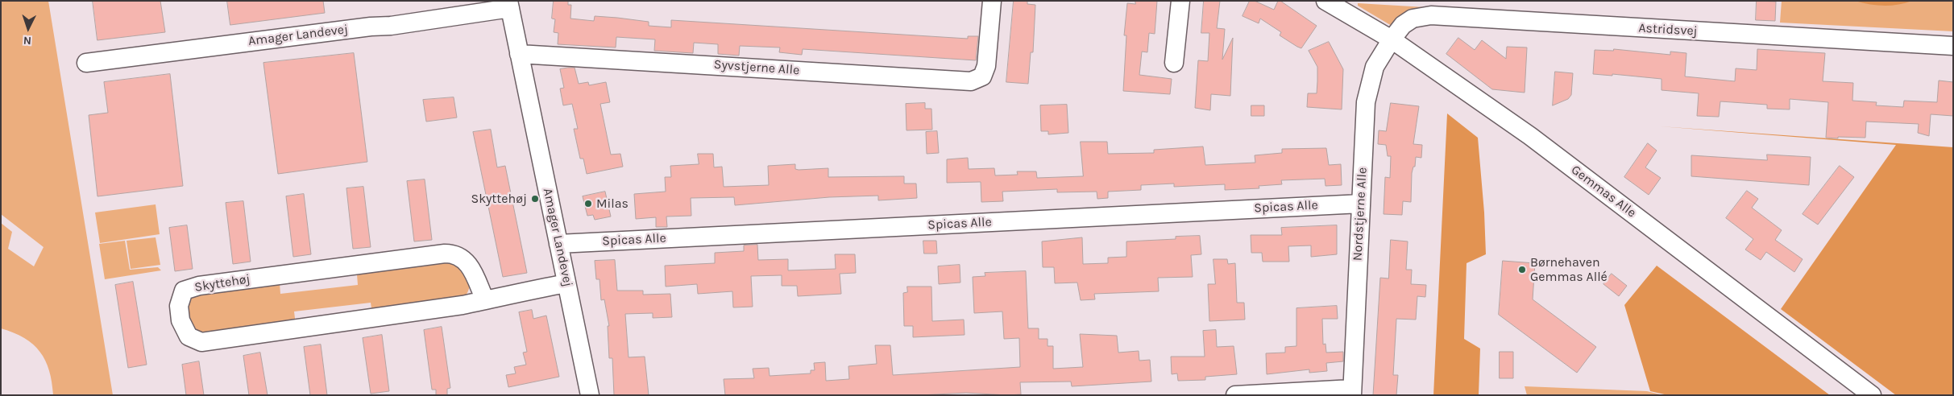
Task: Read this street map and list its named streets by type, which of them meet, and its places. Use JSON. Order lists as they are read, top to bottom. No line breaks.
{"streets":{"street":["Astridsvej","Amager Landevej","Syvstjerne Alle","Gemmas Alle","Spicas Alle","Nordstjerne Alle","Skyttehøj"]},"crossings":[["Astridsvej","Gemmas Alle"],["Astridsvej","Nordstjerne Alle"],["Amager Landevej","Syvstjerne Alle"],["Amager Landevej","Spicas Alle"],["Amager Landevej","Skyttehøj"],["Gemmas Alle","Nordstjerne Alle"],["Spicas Alle","Nordstjerne Alle"]],"places":["Skyttehøj","Milas","Børnehaven Gemmas Allé"],"north":"bottom"}
